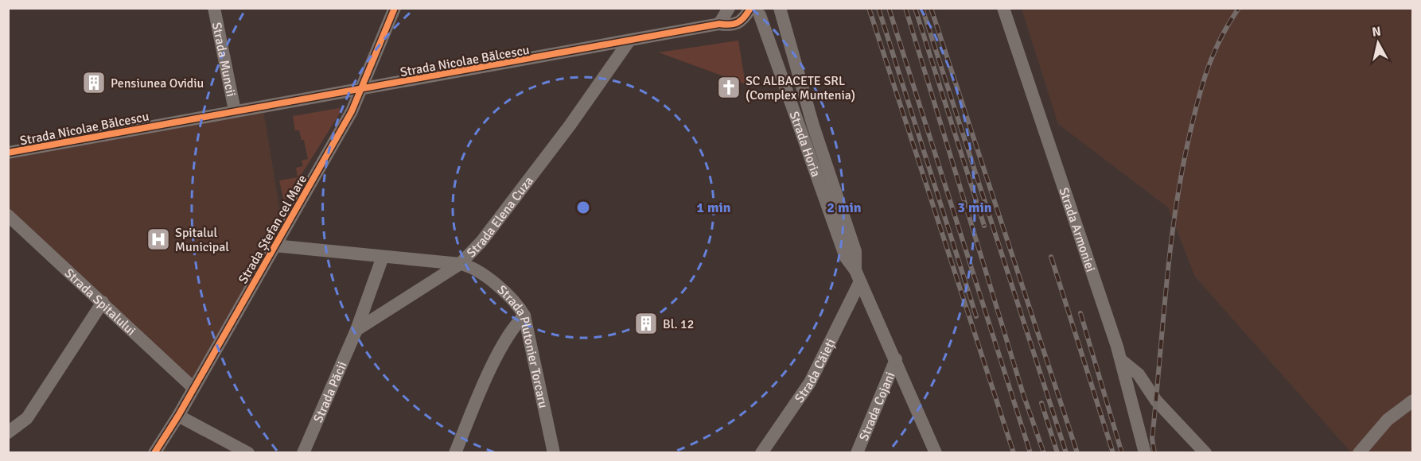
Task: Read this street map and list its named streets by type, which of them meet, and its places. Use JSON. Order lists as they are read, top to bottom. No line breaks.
{"streets":{"street":["Strada Muncii","Strada Nicolae Bălcescu","Strada Horia","Strada Elena Cuza","Strada Ștefan cel Mare","Strada Armoniei","Strada Spitalului","Strada Plutonier Torcaru","Strada Căieți","Strada Păcii","Strada Cojani"]},"crossings":[["Strada Muncii","Strada Nicolae Bălcescu"],["Strada Nicolae Bălcescu","Strada Horia"],["Strada Nicolae Bălcescu","Strada Elena Cuza"],["Strada Nicolae Bălcescu","Strada Ștefan cel Mare"],["Strada Horia","Strada Căieți"],["Strada Horia","Strada Cojani"],["Strada Elena Cuza","Strada Ștefan cel Mare"],["Strada Elena Cuza","Strada Plutonier Torcaru"],["Strada Elena Cuza","Strada Păcii"],["Strada Ștefan cel Mare","Strada Spitalului"]],"places":{"building":["Pensiunea Ovidiu","Bl. 12"],"church":["SC ALBACETE SRL (Complex Muntenia)"],"hospital":["Spitalul Municipal"]},"north":"top","rings":["1 min","2 min","3 min"]}
